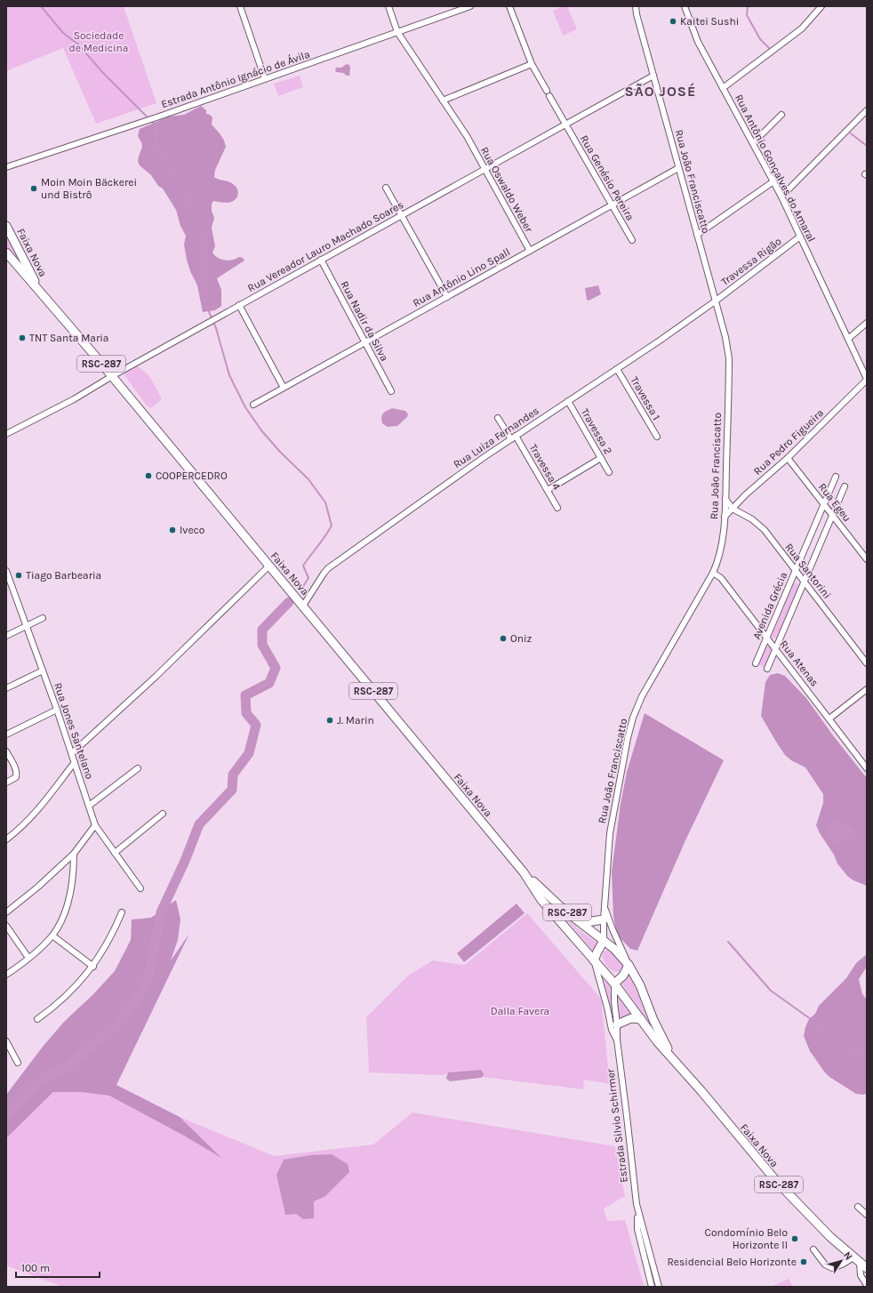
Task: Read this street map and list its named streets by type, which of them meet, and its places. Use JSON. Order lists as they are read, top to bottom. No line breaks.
{"streets":{"highway":["Faixa Nova","RSC-287"],"street":["Estrada Antônio Ignácio de Ávila","Rua Antônio Gonçalves do Amaral","Rua Genésio Pereira","Rua João Franciscatto","Rua Oswaldo Weber","Rua Vereador Lauro Machado Soares","Travessa Rigão","Rua Antônio Lino Spall","Rua Nadir da Silva","Travessa 1","Travessa 2","Rua Luiza Fernandes","Rua Pedro Figueira","Travessa 4","Rua Egeu","Rua Santorini","Avenida Grécia","Rua Atenas","Rua Jones Santelano","Estrada Silvio Schirmer"]},"crossings":[["Estrada Antônio Ignácio de Ávila","Rua Oswaldo Weber"],["Rua Antônio Gonçalves do Amaral","Travessa Rigão"],["Rua Antônio Gonçalves do Amaral","Rua Pedro Figueira"],["Rua Genésio Pereira","Rua Vereador Lauro Machado Soares"],["Rua Genésio Pereira","Rua Antônio Lino Spall"],["Rua João Franciscatto","Rua Vereador Lauro Machado Soares"],["Rua João Franciscatto","Faixa Nova"],["Rua João Franciscatto","Travessa Rigão"],["Rua João Franciscatto","Rua Antônio Lino Spall"],["Rua João Franciscatto","Rua Luiza Fernandes"],["Rua João Franciscatto","Rua Pedro Figueira"],["Rua João Franciscatto","Rua Santorini"],["Rua João Franciscatto","Rua Atenas"],["Rua Oswaldo Weber","Rua Vereador Lauro Machado Soares"],["Rua Oswaldo Weber","Rua Antônio Lino Spall"],["Rua Vereador Lauro Machado Soares","Faixa Nova"],["Rua Vereador Lauro Machado Soares","Rua Nadir da Silva"],["Faixa Nova","Rua Luiza Fernandes"],["Faixa Nova","Estrada Silvio Schirmer"],["Travessa Rigão","Rua Luiza Fernandes"],["Rua Antônio Lino Spall","Rua Nadir da Silva"],["Travessa 1","Rua Luiza Fernandes"],["Travessa 2","Rua Luiza Fernandes"],["Rua Luiza Fernandes","Travessa 4"],["Rua Pedro Figueira","Rua Egeu"],["Rua Pedro Figueira","Rua Santorini"],["Rua Egeu","Avenida Grécia"],["Rua Santorini","Avenida Grécia"],["Avenida Grécia","Rua Atenas"]],"districts":["SÃO JOSÉ"],"parks":["Sociedade de Medicina","Dalla Favera"],"places":["Kaitei Sushi","Moin Moin Bäckerei und Bistrô","TNT Santa Maria","COOPERCEDRO","Iveco","Tiago Barbearia","Oniz","J. Marin","Condomínio Belo Horizonte II","Residencial Belo Horizonte"],"scale_bar":"100 m","north":"top right"}
